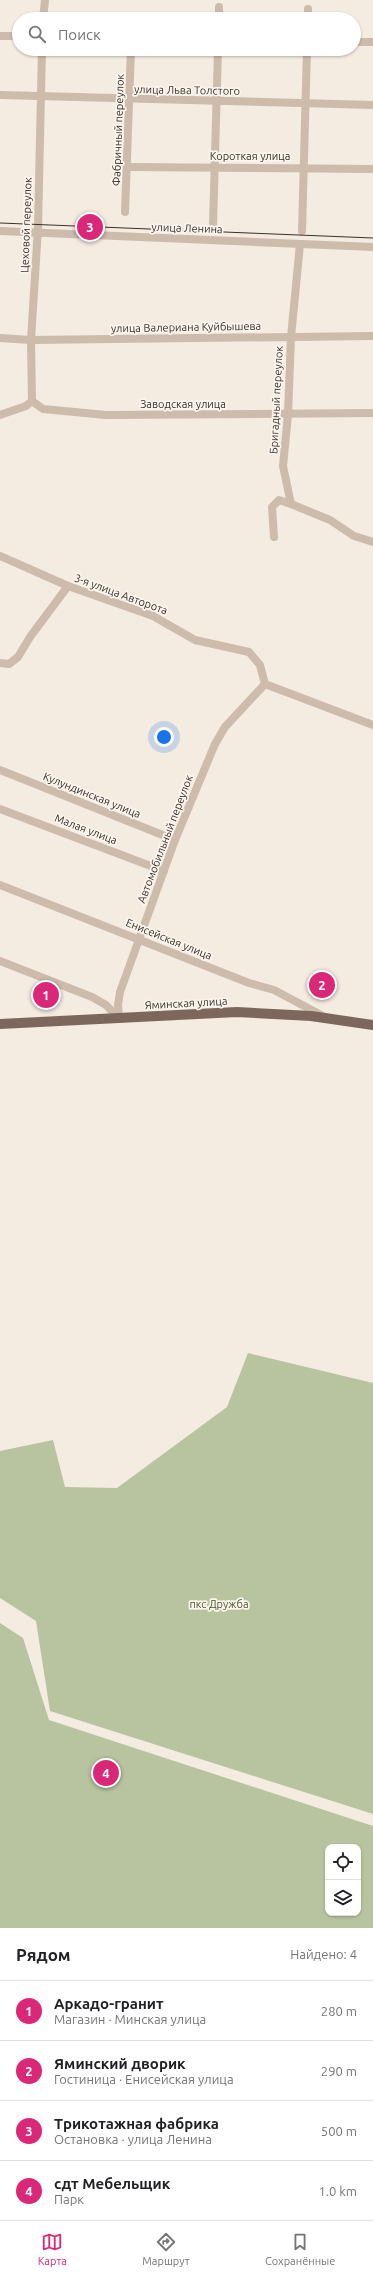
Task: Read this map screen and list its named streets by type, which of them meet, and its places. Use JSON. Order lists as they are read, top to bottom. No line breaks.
{"streets":{"main road":["Яминская улица"],"street":["улица Льва Толстого","Фабричный переулок","Короткая улица","Цеховой переулок","улица Ленина","улица Валериана Куйбышева","Бригадный переулок","Заводская улица","3-я улица Авторота","Кулундинская улица","Малая улица","Автомобильный переулок","Енисейская улица"]},"crossings":[["улица Льва Толстого","Фабричный переулок"],["улица Льва Толстого","Цеховой переулок"],["Фабричный переулок","Короткая улица"],["Цеховой переулок","улица Ленина"],["Цеховой переулок","улица Валериана Куйбышева"],["Цеховой переулок","Заводская улица"],["улица Ленина","Бригадный переулок"],["улица Валериана Куйбышева","Бригадный переулок"],["Бригадный переулок","Заводская улица"],["3-я улица Авторота","Автомобильный переулок"],["Кулундинская улица","Автомобильный переулок"],["Малая улица","Автомобильный переулок"],["Автомобильный переулок","Енисейская улица"],["Автомобильный переулок","Яминская улица"],["Енисейская улица","Яминская улица"]],"parks":["пкс Дружба"],"page":{"search":"Поиск","pins":["3","2","1","4"],"heading":["Рядом","Найдено: 4"],"list":[{"mark":"1","name":"Аркадо-гранит","note":"Магазин · Минская улица","value":"280 m"},{"mark":"2","name":"Яминский дворик","note":"Гостиница · Енисейская улица","value":"290 m"},{"mark":"3","name":"Трикотажная фабрика","note":"Остановка · улица Ленина","value":"500 m"},{"mark":"4","name":"сдт Мебельщик","note":"Парк","value":"1.0 km"}],"nav":["Карта","Маршрут","Сохранённые"]}}
